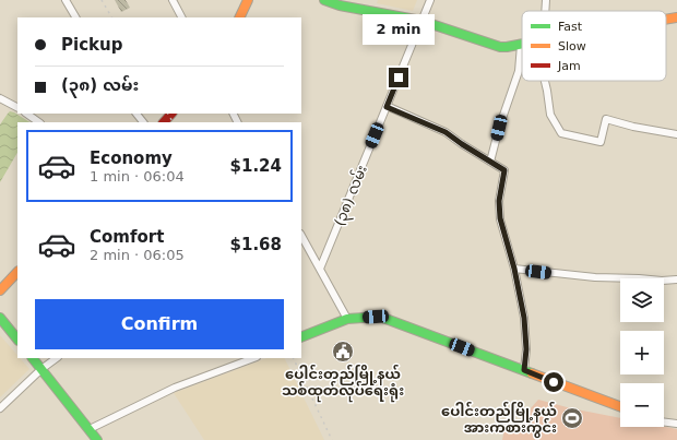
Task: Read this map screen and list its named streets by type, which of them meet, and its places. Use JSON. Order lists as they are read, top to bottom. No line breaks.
{"streets":{"street":["(၃၈) လမ်း"]},"places":{"public building":["ပေါင်းတည်မြို့နယ် သစ်ထုတ်လုပ်ရေးရုံး"],"sports":["‌ပေါင်းတည်မြို့နယ် အားကစားကွင်း"]},"legend":["Fast","Slow","Jam"],"page":{"bubble":"2 min","banner":["Pickup","(၃၈) လမ်း"],"list":[{"name":"Economy","note":"1 min · 06:04","value":"$1.24"},{"name":"Comfort","note":"2 min · 06:05","value":"$1.68"}],"map_buttons":["+","−"],"buttons":"Confirm"}}
